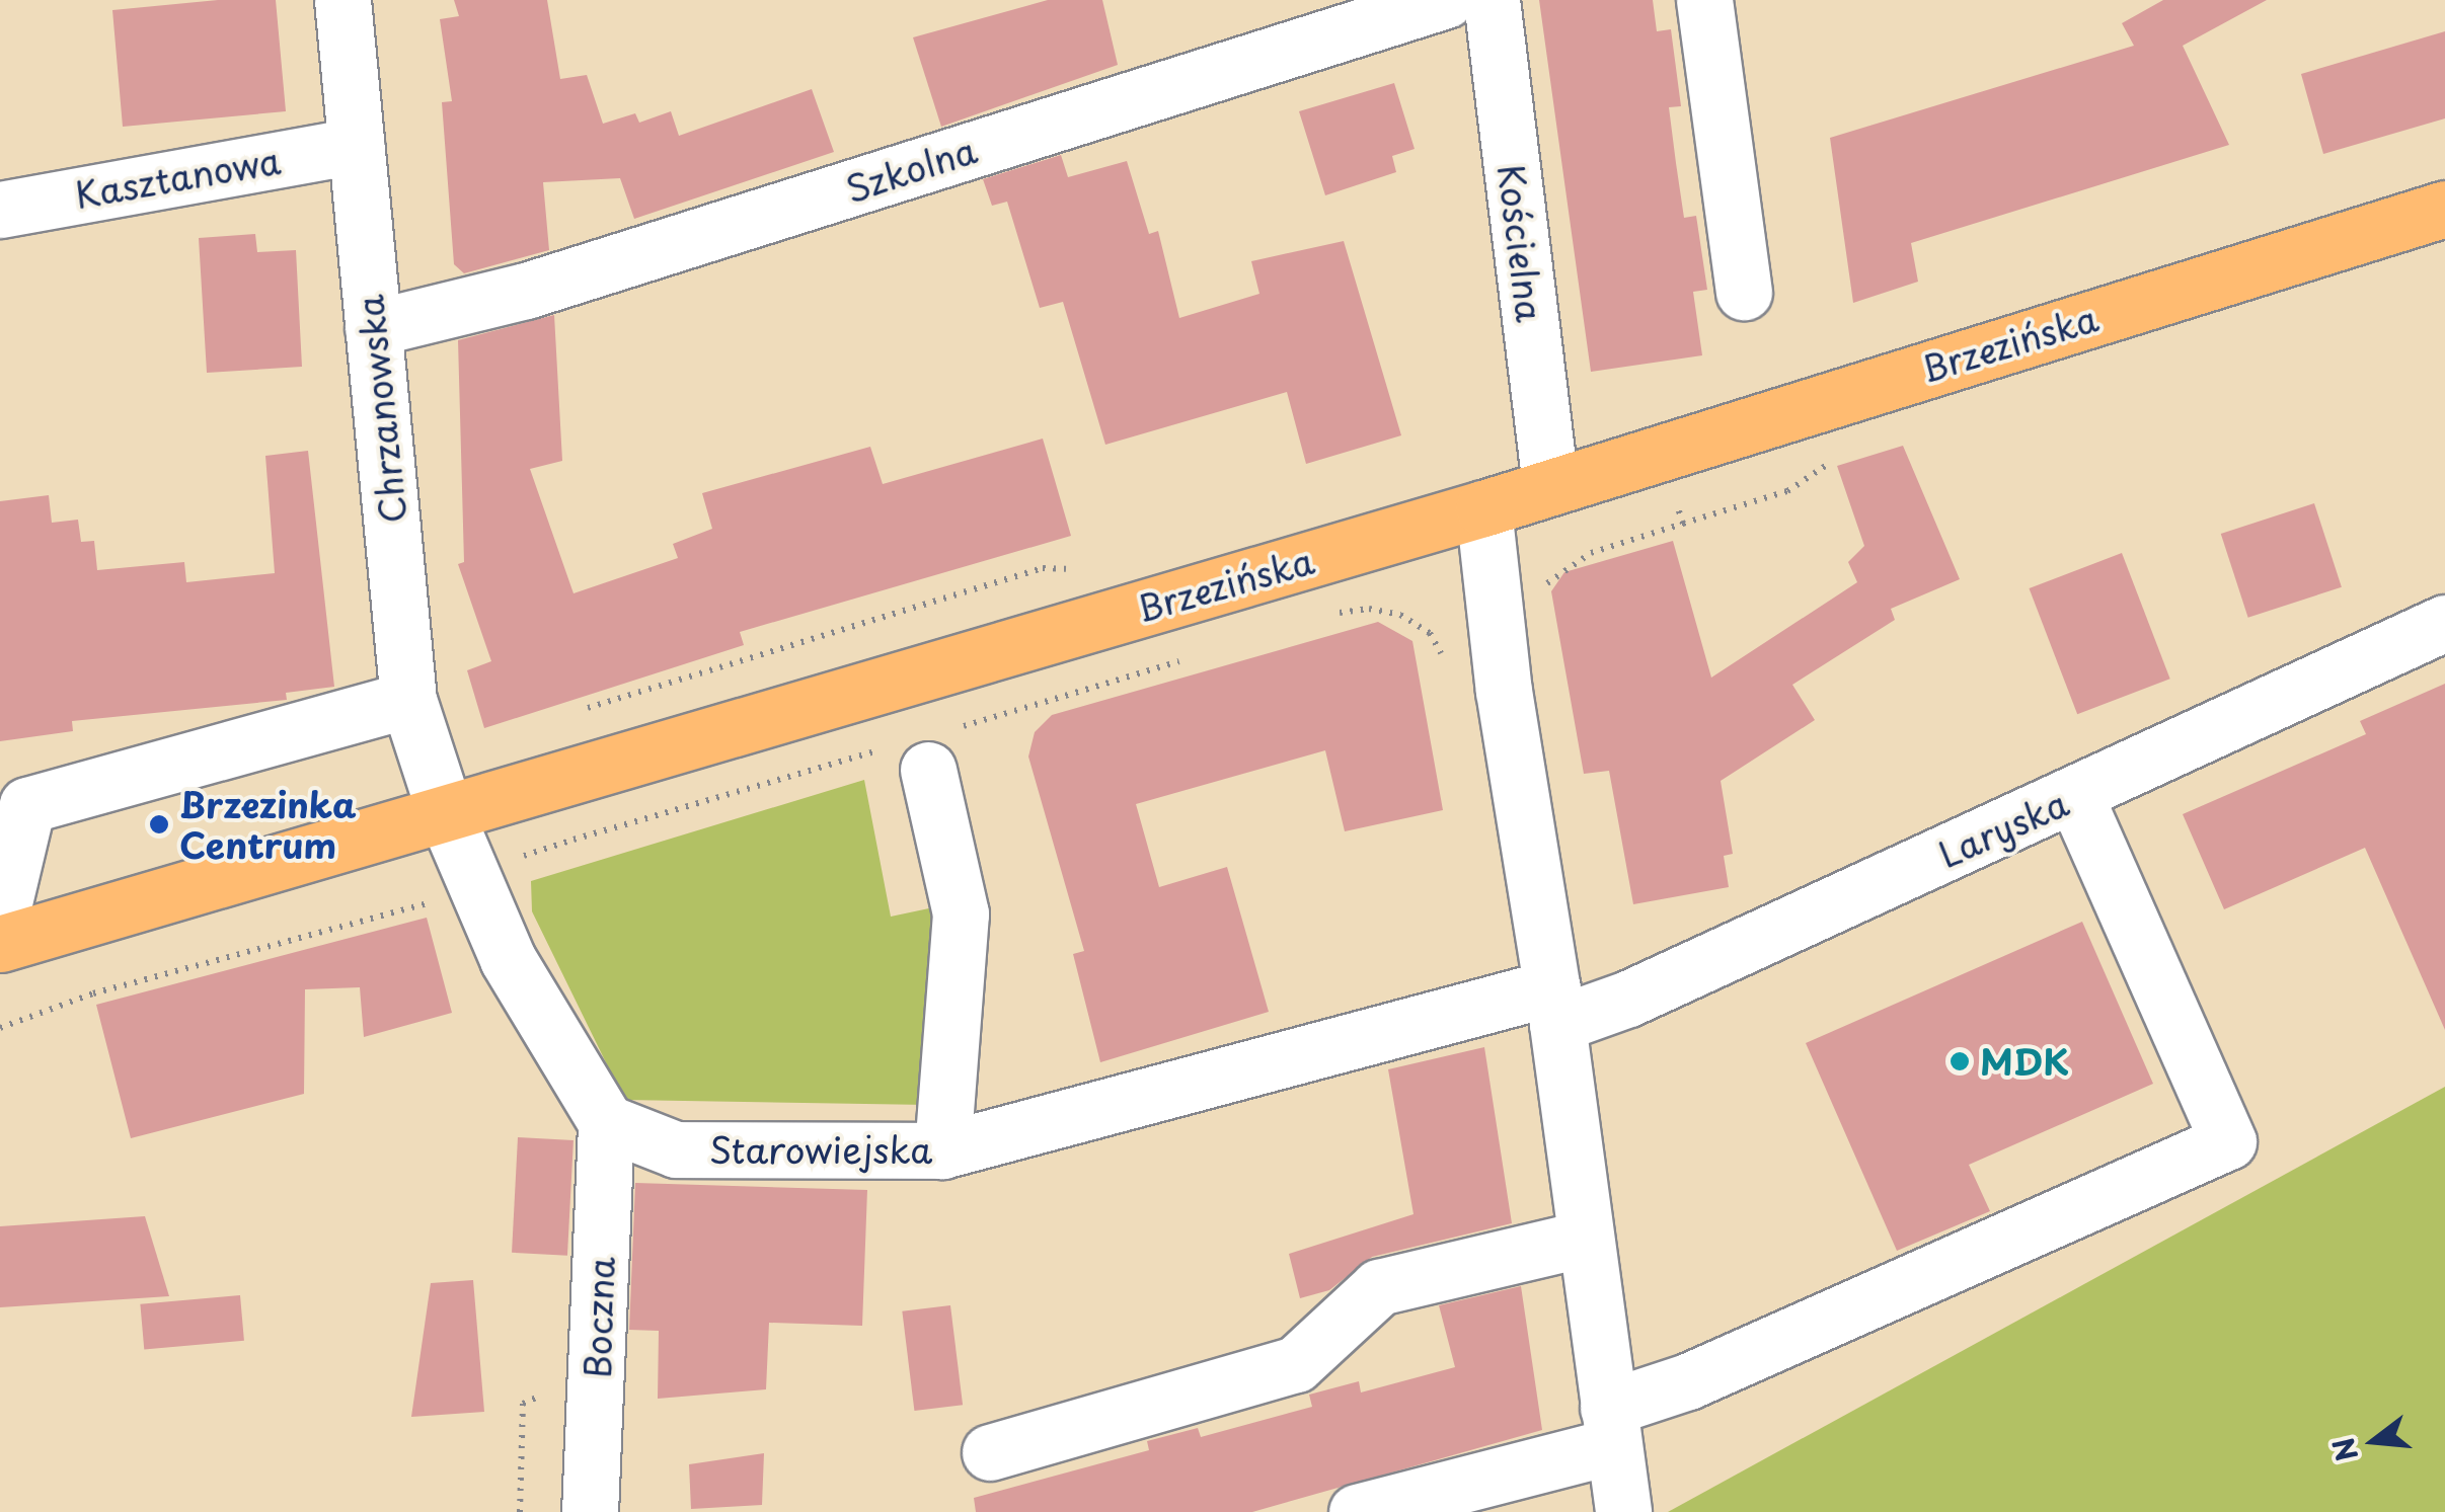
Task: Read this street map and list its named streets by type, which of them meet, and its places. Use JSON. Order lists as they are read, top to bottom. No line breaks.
{"streets":{"main road":["Brzezińska"],"street":["Szkolna","Kasztanowa","Kościelna","Chrzanowska","Laryska","Starowiejska","Boczna"]},"crossings":[["Szkolna","Chrzanowska"],["Kasztanowa","Chrzanowska"],["Kościelna","Brzezińska"],["Brzezińska","Chrzanowska"],["Laryska","Starowiejska"],["Starowiejska","Boczna"]],"places":["Brzezinka Centrum","MDK"],"north":"left"}
